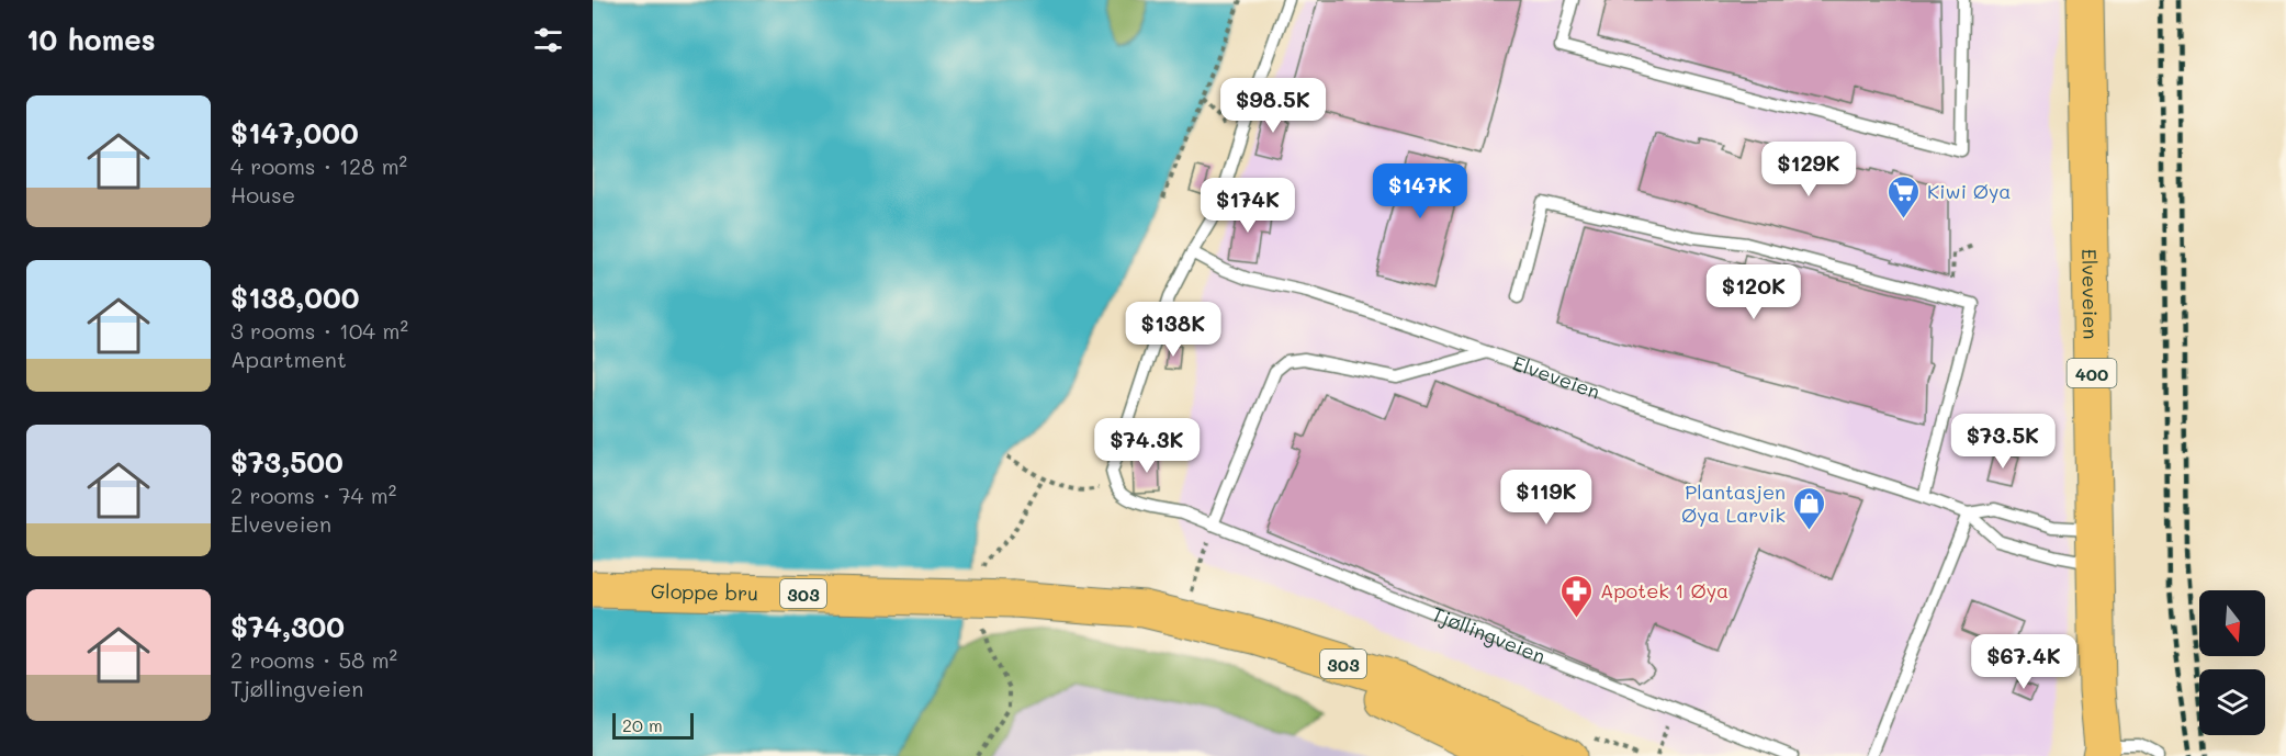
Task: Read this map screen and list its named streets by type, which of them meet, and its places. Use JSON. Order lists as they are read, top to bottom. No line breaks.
{"streets":{"main road":["Elveveien","400","Gloppe bru","303"],"lane":["Tjøllingveien"]},"crossings":[["Gloppe bru","303"]],"places":{"supermarket":["Kiwi Øya"],"shop":["Plantasjen Øya Larvik"],"pharmacy":["Apotek 1 Øya"]},"scale_bar":"20 m","north":"bottom","page":{"heading":"10 homes","price":["$98.5K","$129K","$147K","$174K","$120K","$138K","$73.5K","$74.3K","$119K","$67.4K"],"list":[{"name":"$147,000","note":"4 rooms · 128 m² · House"},{"name":"$138,000","note":"3 rooms · 104 m² · Apartment"},{"name":"$73,500","note":"2 rooms · 74 m² · Elveveien"},{"name":"$74,300","note":"2 rooms · 58 m² · Tjøllingveien"}],"scale":"20 m"}}
